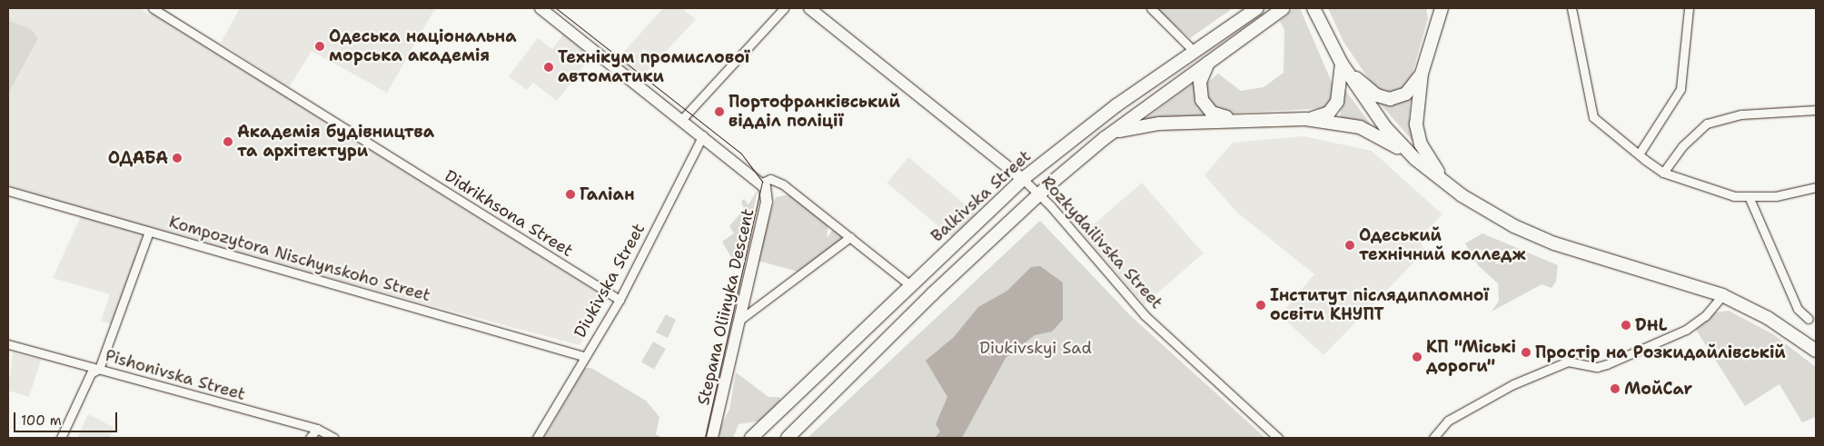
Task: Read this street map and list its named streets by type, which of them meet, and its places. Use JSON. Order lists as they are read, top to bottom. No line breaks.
{"streets":{"main road":["Balkivska Street"],"street":["Didrikhsona Street","Rozkydailivska Street","Kompozytora Nischynskoho Street","Diukivska Street","Stepana Oliinyka Descent","Pishonivska Street"]},"crossings":[["Balkivska Street","Rozkydailivska Street"],["Didrikhsona Street","Diukivska Street"],["Kompozytora Nischynskoho Street","Diukivska Street"]],"parks":["Diukivskyi Sad"],"places":["Одеська національна морська академія","Технікум промислової автоматики","Портофранківський відділ поліції","Академія будівництва та архітектури","ОДАБА","Галіан","Одеський технічний колледж","Інститут післядипломної освіти КНУПТ","DHL","Простір на Розкидайлівській","КП \"Міські дороги\"","МойCar"],"scale_bar":"100 m"}
